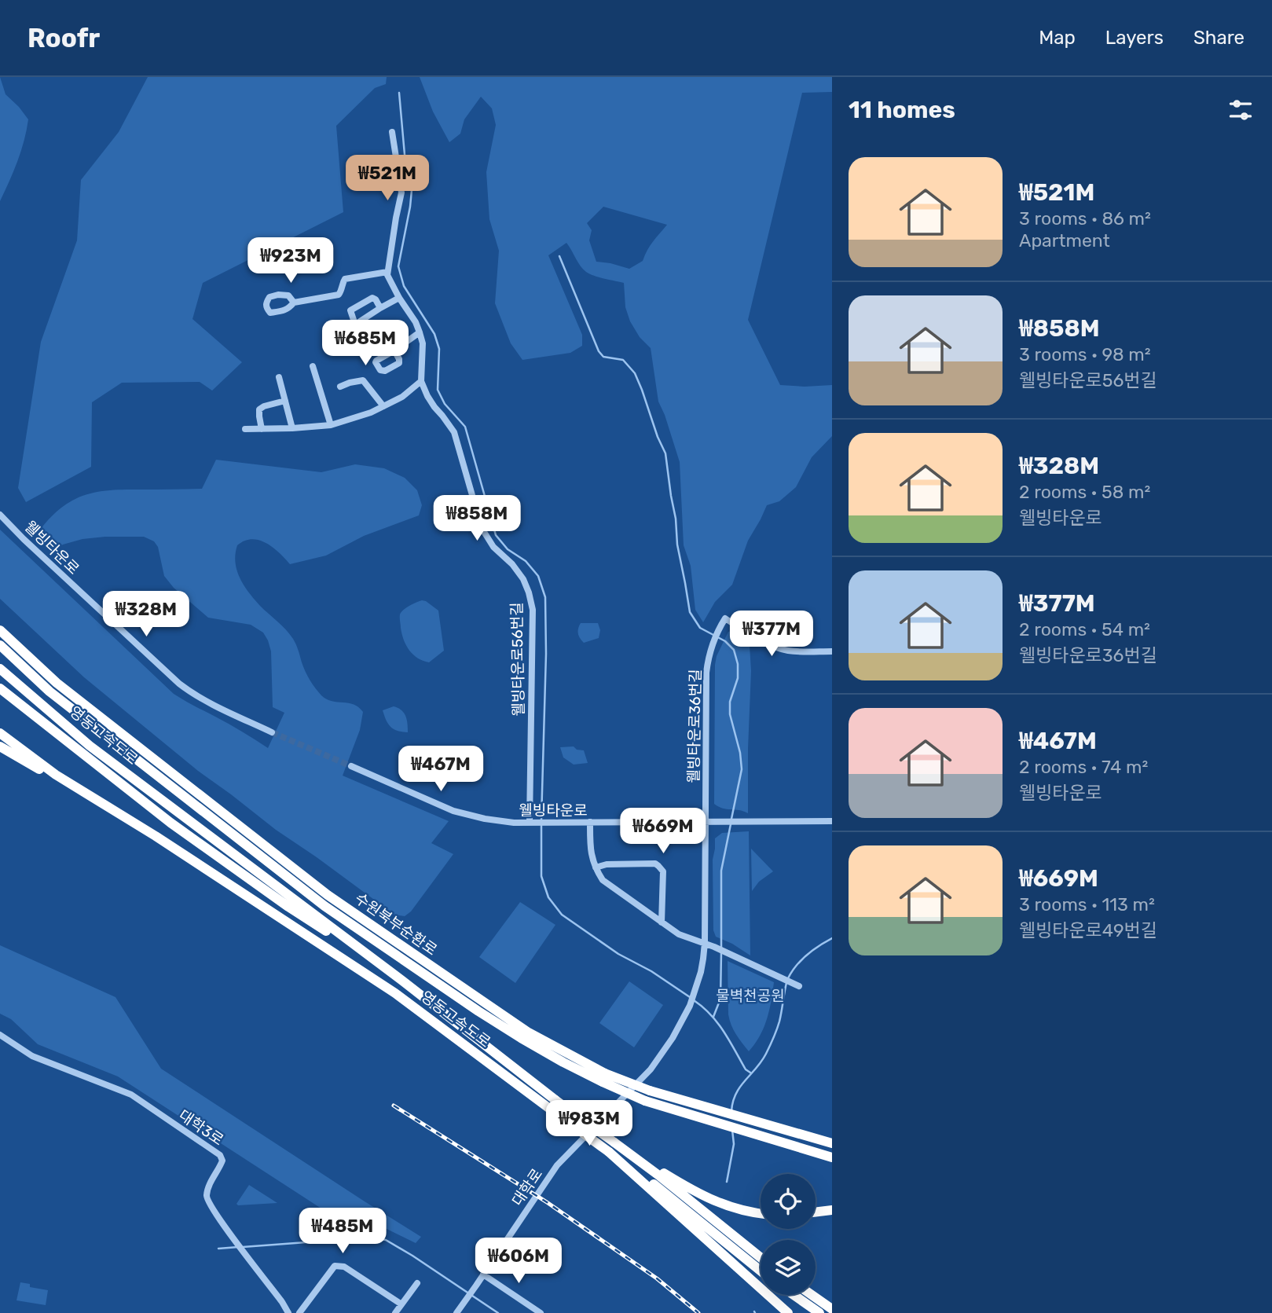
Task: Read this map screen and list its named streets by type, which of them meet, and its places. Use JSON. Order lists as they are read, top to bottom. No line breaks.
{"streets":{"highway":["영동고속도로","수원북부순환로"],"street":["웰빙타운로","웰빙타운로56번길","웰빙타운로36번길","대학3로","대학로"]},"crossings":[["웰빙타운로","웰빙타운로56번길"],["웰빙타운로","웰빙타운로36번길"],["웰빙타운로","대학로"],["웰빙타운로36번길","대학로"]],"parks":["물벽천공원"],"page":{"header":"Roofr","nav":["Map","Layers","Share"],"heading":"11 homes","list":[{"name":"₩521M","note":"3 rooms · 86 m² · Apartment"},{"name":"₩858M","note":"3 rooms · 98 m² · 웰빙타운로56번길"},{"name":"₩328M","note":"2 rooms · 58 m² · 웰빙타운로"},{"name":"₩377M","note":"2 rooms · 54 m² · 웰빙타운로36번길"},{"name":"₩467M","note":"2 rooms · 74 m² · 웰빙타운로"},{"name":"₩669M","note":"3 rooms · 113 m² · 웰빙타운로49번길"}],"price":["₩521M","₩923M","₩685M","₩858M","₩328M","₩377M","₩467M","₩669M","₩983M","₩485M","₩606M"]}}
